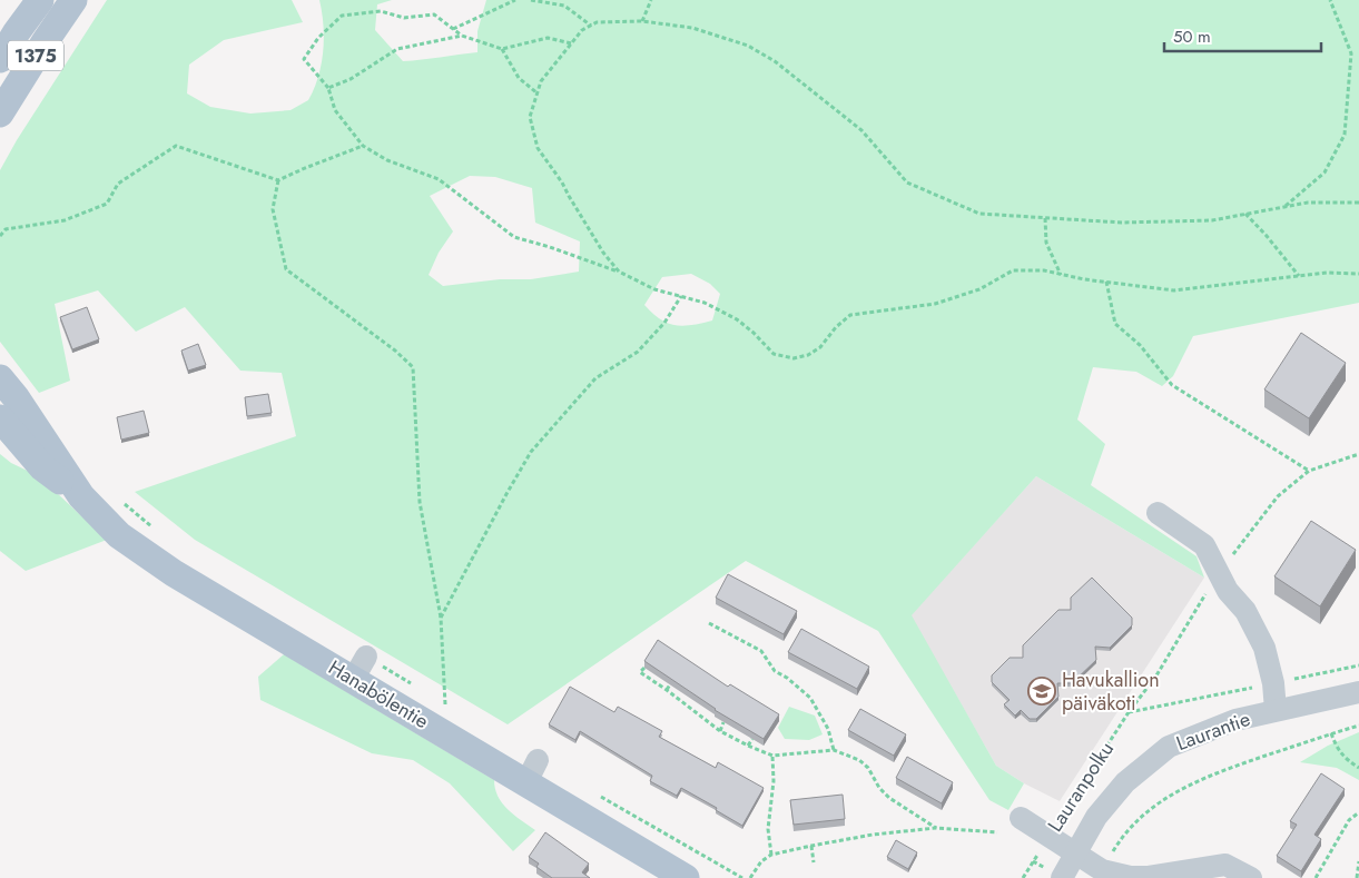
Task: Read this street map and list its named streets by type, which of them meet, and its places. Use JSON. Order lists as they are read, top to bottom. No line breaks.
{"streets":{"main road":["1375","Hanabölentie"],"street":["Laurantie"],"path":["Lauranpolku"]},"places":{"school or university":["Havukallion päiväkoti"]},"scale_bar":"50 m"}
